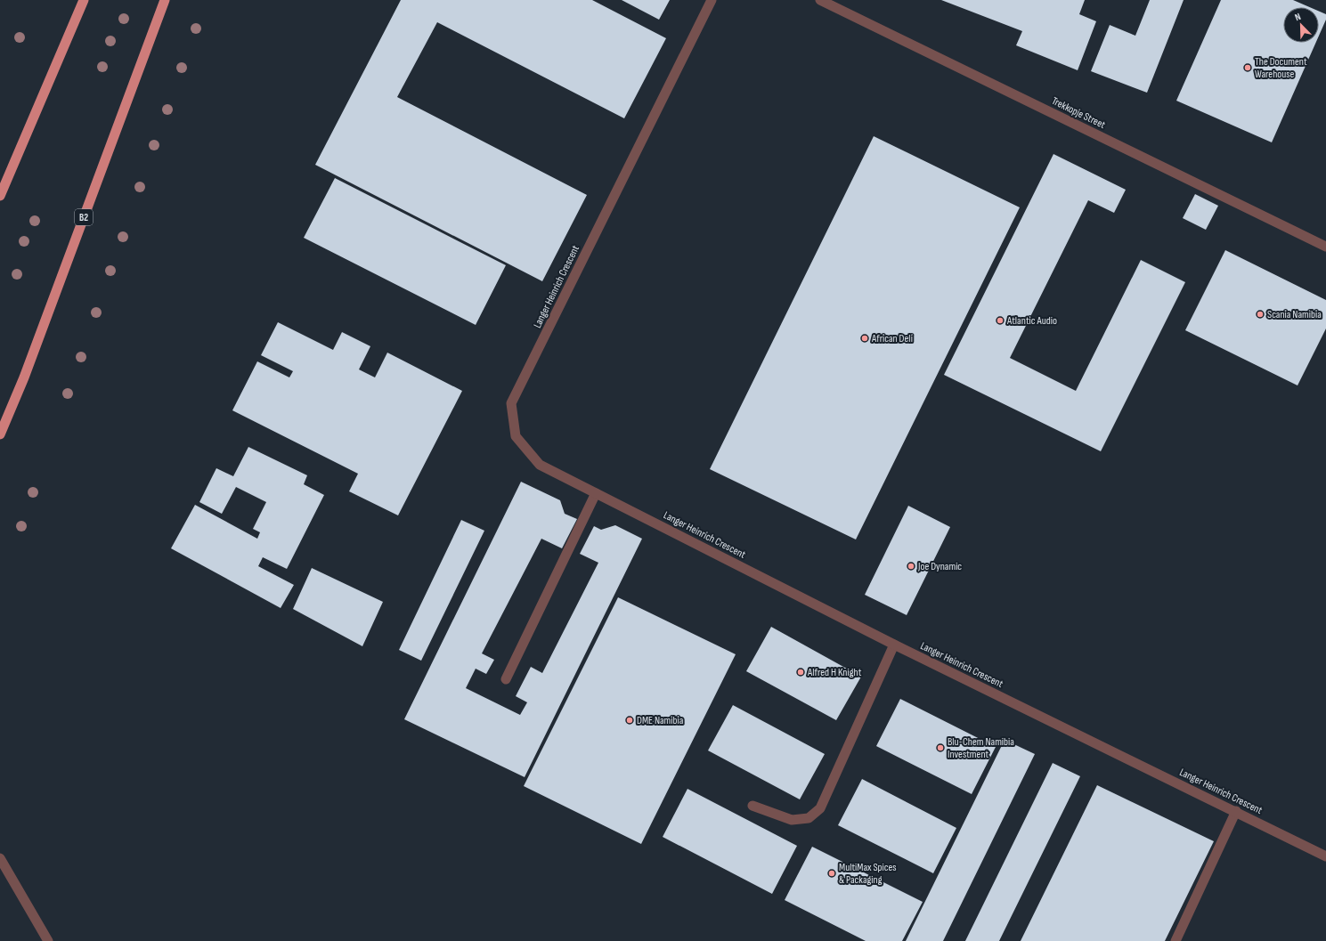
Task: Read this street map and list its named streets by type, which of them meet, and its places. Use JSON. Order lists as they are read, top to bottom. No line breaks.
{"streets":{"highway":["B2"],"street":["Trekkopje Street","Langer Heinrich Crescent"]},"places":["The Document Warehouse","Scania Namibia","Atlantic Audio","African Deli","Joe Dynamic","Alfred H Knight","DME Namibia","Blu-Chem Namibia Investment","MultiMax Spices & Packaging"],"north":"top left"}
